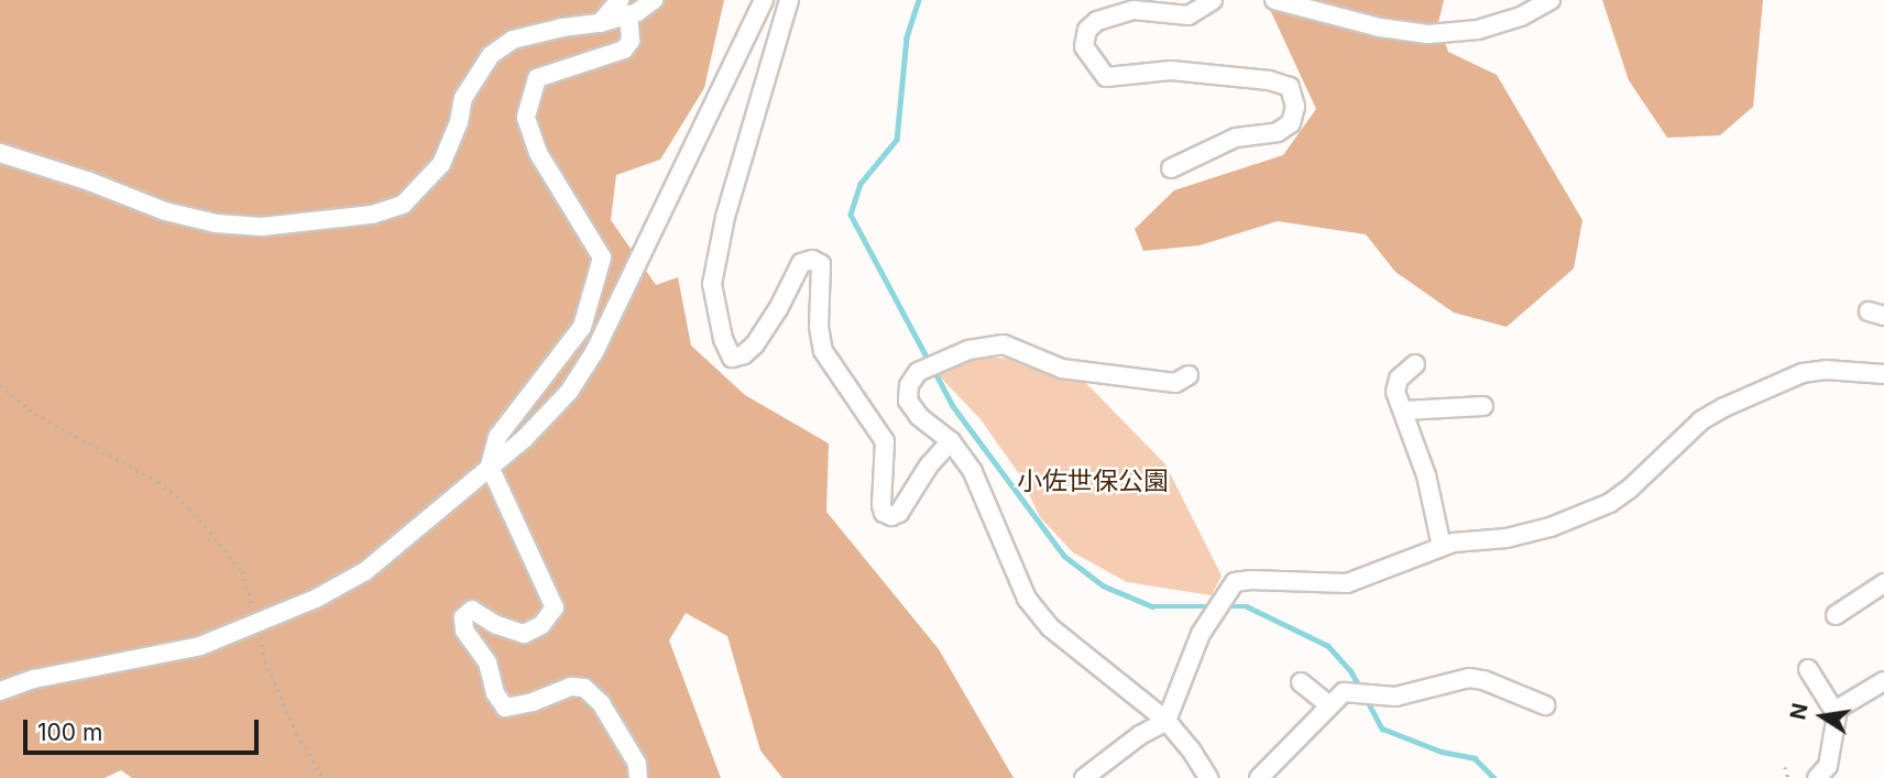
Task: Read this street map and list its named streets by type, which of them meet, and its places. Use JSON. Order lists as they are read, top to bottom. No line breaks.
{"parks":["小佐世保公園"],"scale_bar":"100 m","north":"left"}
